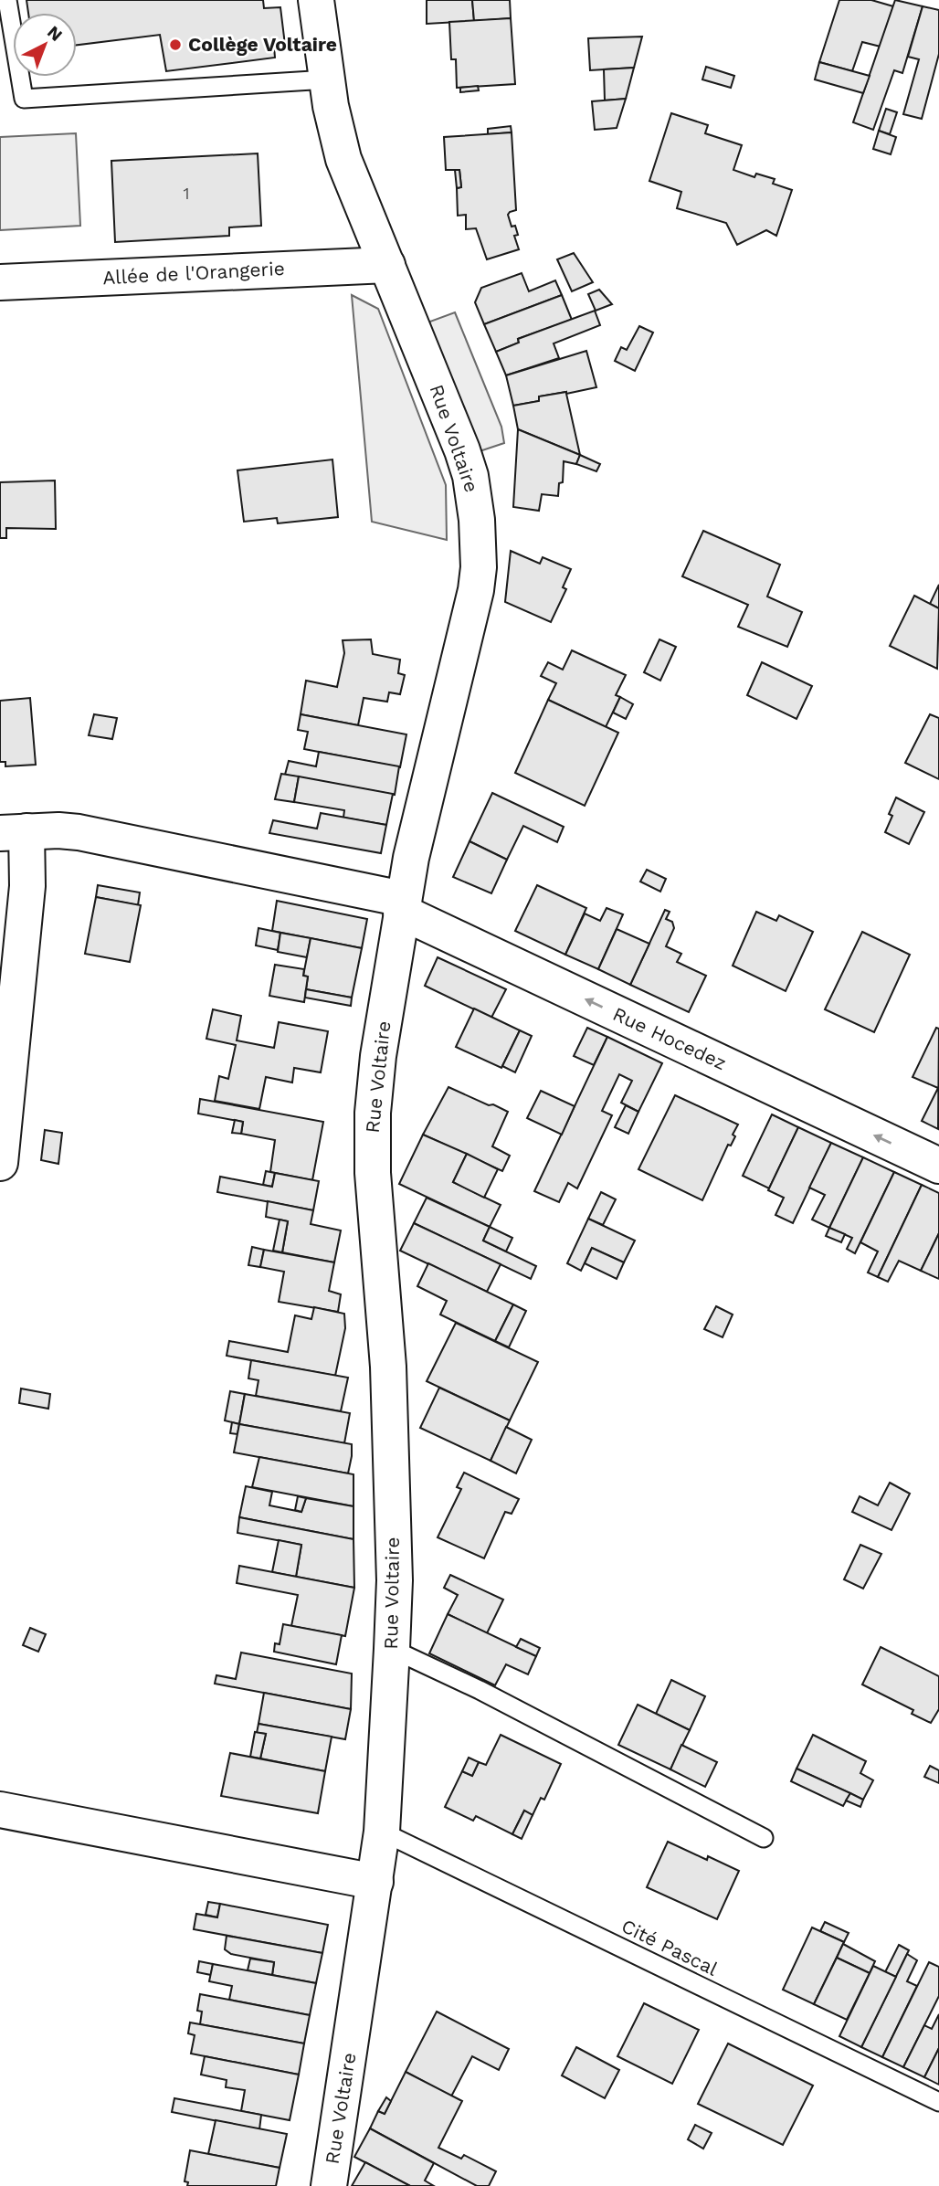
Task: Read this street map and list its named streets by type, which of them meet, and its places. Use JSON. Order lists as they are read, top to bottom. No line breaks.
{"streets":{"street":["Allée de l'Orangerie","Rue Voltaire","Rue Hocedez"],"lane":["Cité Pascal"]},"crossings":[["Allée de l'Orangerie","Rue Voltaire"],["Rue Voltaire","Rue Hocedez"],["Rue Voltaire","Cité Pascal"]],"one_way":["Rue Hocedez"],"places":["Collège Voltaire"],"house_numbers":["1"],"north":"top right"}
